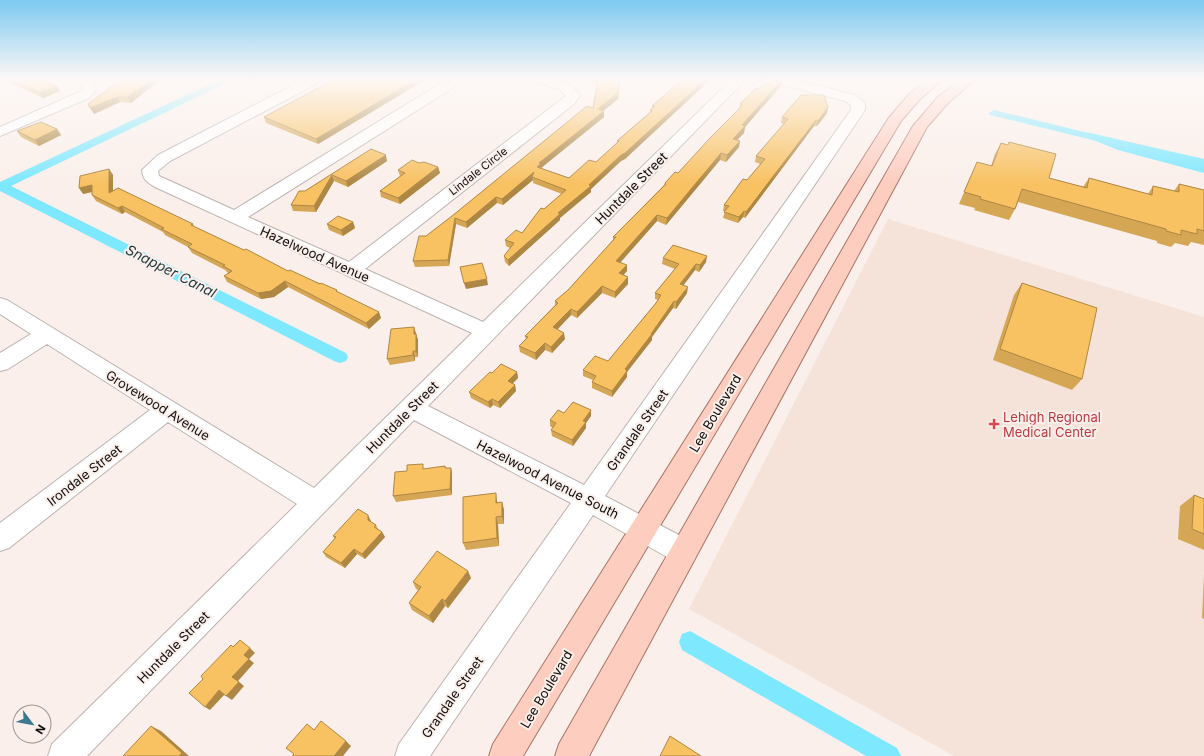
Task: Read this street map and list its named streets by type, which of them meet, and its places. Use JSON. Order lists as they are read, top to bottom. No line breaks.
{"streets":{"main road":["Lee Boulevard"],"street":["Lindale Circle","Huntdale Street","Hazelwood Avenue","Grovewood Avenue","Grandale Street","Irondale Street","Hazelwood Avenue South"]},"crossings":[["Lindale Circle","Hazelwood Avenue"],["Huntdale Street","Hazelwood Avenue"],["Huntdale Street","Grovewood Avenue"],["Huntdale Street","Hazelwood Avenue South"],["Grovewood Avenue","Irondale Street"],["Lee Boulevard","Hazelwood Avenue South"],["Grandale Street","Hazelwood Avenue South"]],"water":["Snapper Canal"],"places":{"health":["Lehigh Regional Medical Center"]},"north":"bottom right"}
